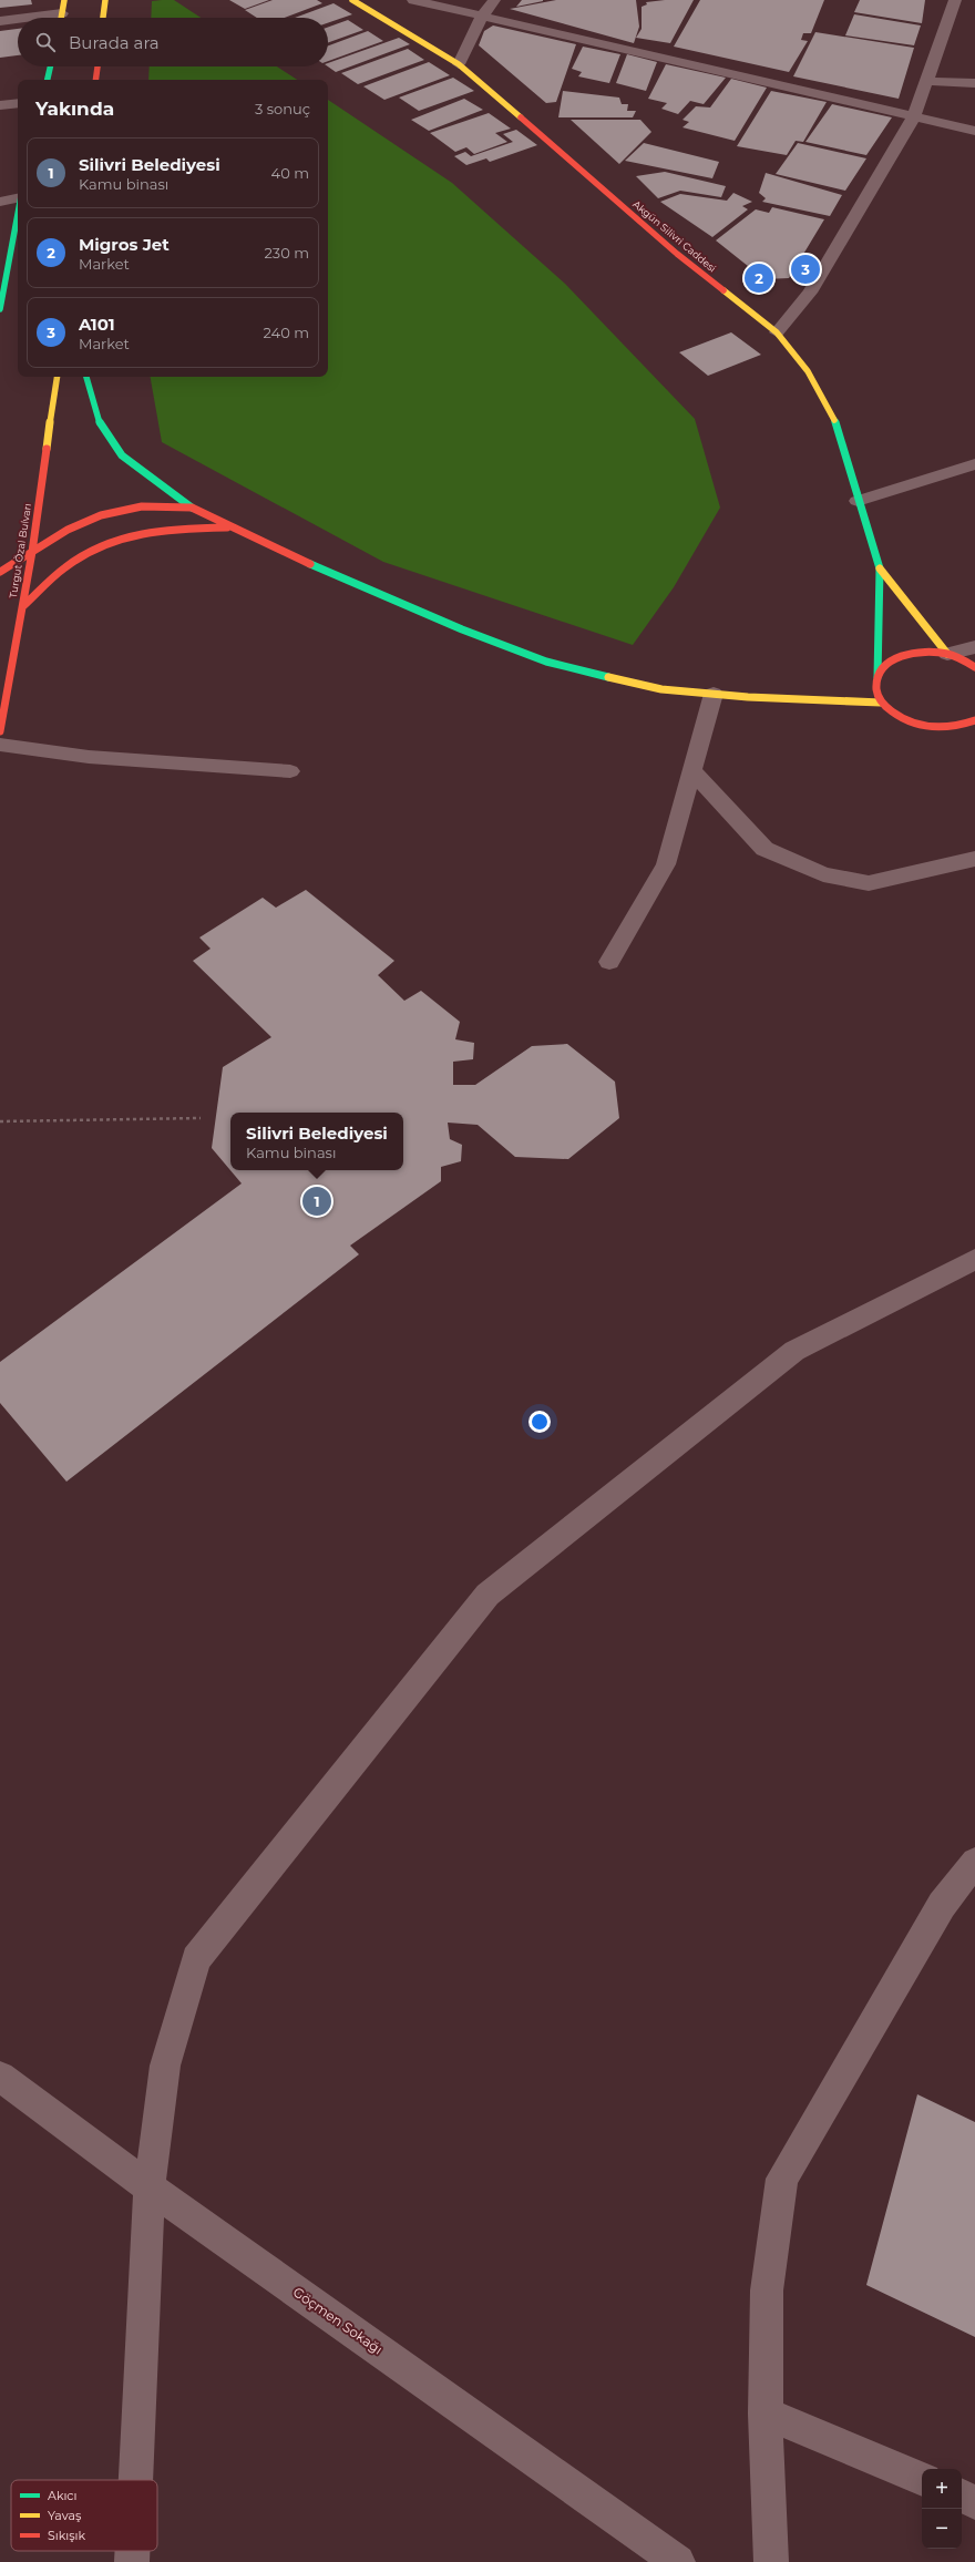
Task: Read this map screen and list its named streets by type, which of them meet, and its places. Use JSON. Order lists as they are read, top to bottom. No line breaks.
{"streets":{"main road":["Akgün Silivri Caddesi","Turgut Özal Bulvarı"],"street":["Göçmen Sokağı"]},"legend":["Akıcı","Yavaş","Sıkışık"],"page":{"search":"Burada ara","heading":["Yakında","3 sonuç"],"list":[{"mark":"1","name":"Silivri Belediyesi","note":"Kamu binası","value":"40 m"},{"mark":"2","name":"Migros Jet","note":"Market","value":"230 m"},{"mark":"3","name":"A101","note":"Market","value":"240 m"}],"pins":["3","2","1"],"popup":["Silivri Belediyesi","Kamu binası"],"map_buttons":["+","−"]}}
